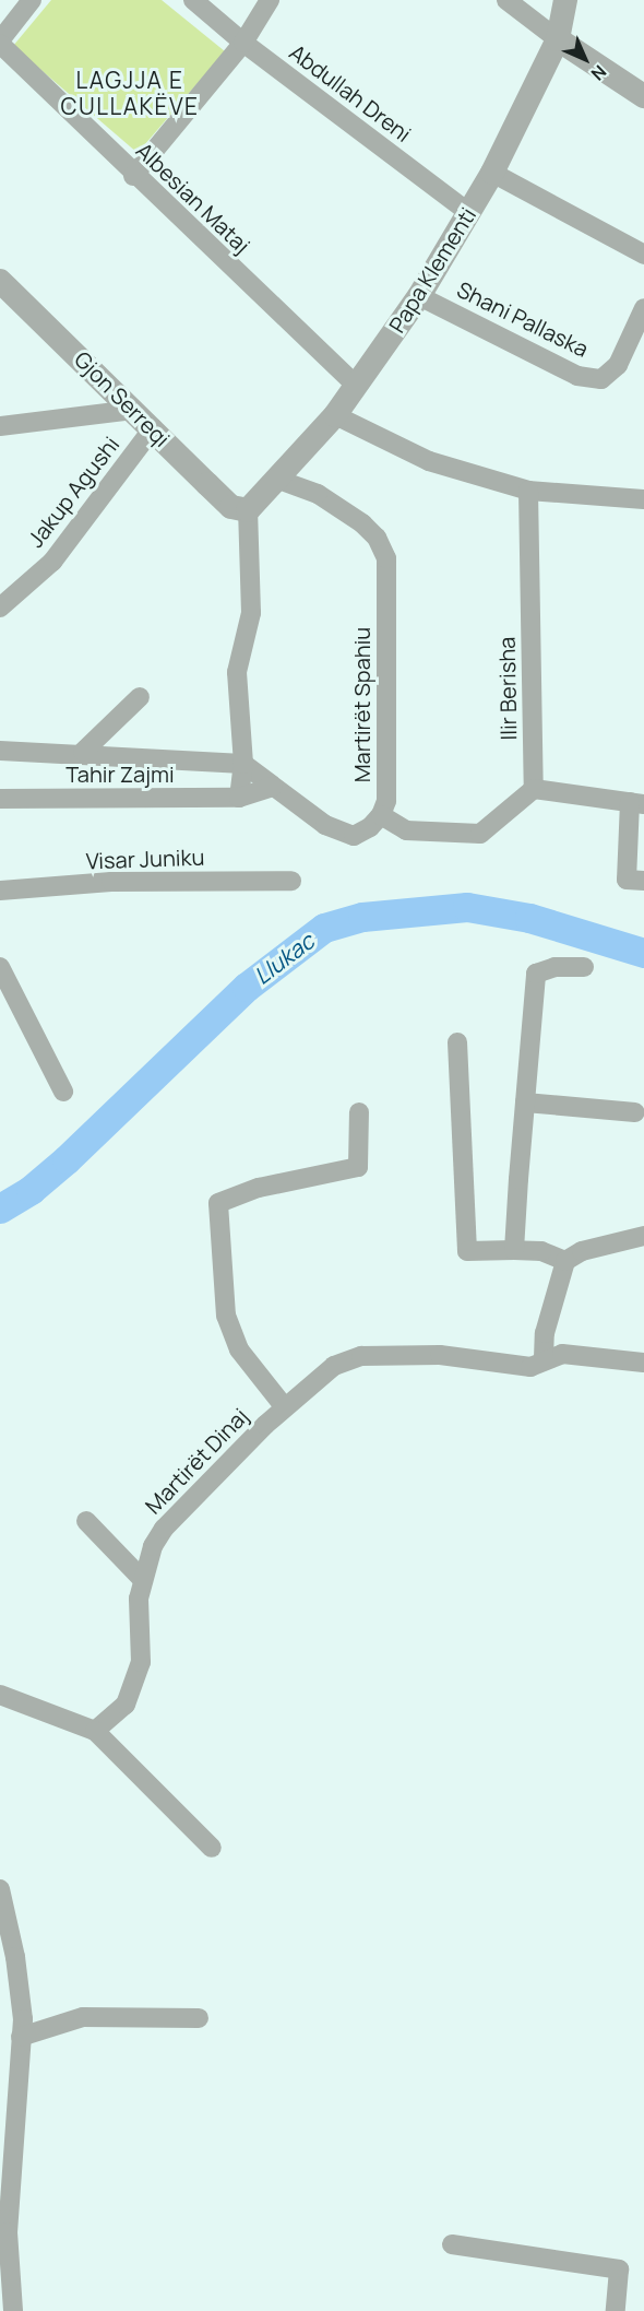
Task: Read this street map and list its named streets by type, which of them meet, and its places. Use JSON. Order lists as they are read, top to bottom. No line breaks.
{"streets":{"street":["Abdullah Dreni","Albesian Mataj","Papa Klementi","Shani Pallaska","Gjon Serreqi","Jakup Agushi","Ilir Berisha","Martirët Spahiu","Tahir Zajmi","Visar Juniku","Martirët Dinaj"]},"crossings":[["Abdullah Dreni","Papa Klementi"],["Albesian Mataj","Papa Klementi"],["Papa Klementi","Shani Pallaska"],["Papa Klementi","Gjon Serreqi"],["Papa Klementi","Martirët Spahiu"],["Gjon Serreqi","Jakup Agushi"]],"districts":["LAGJJA E CULLAKËVE"],"water":["Llukac"],"north":"bottom right"}
